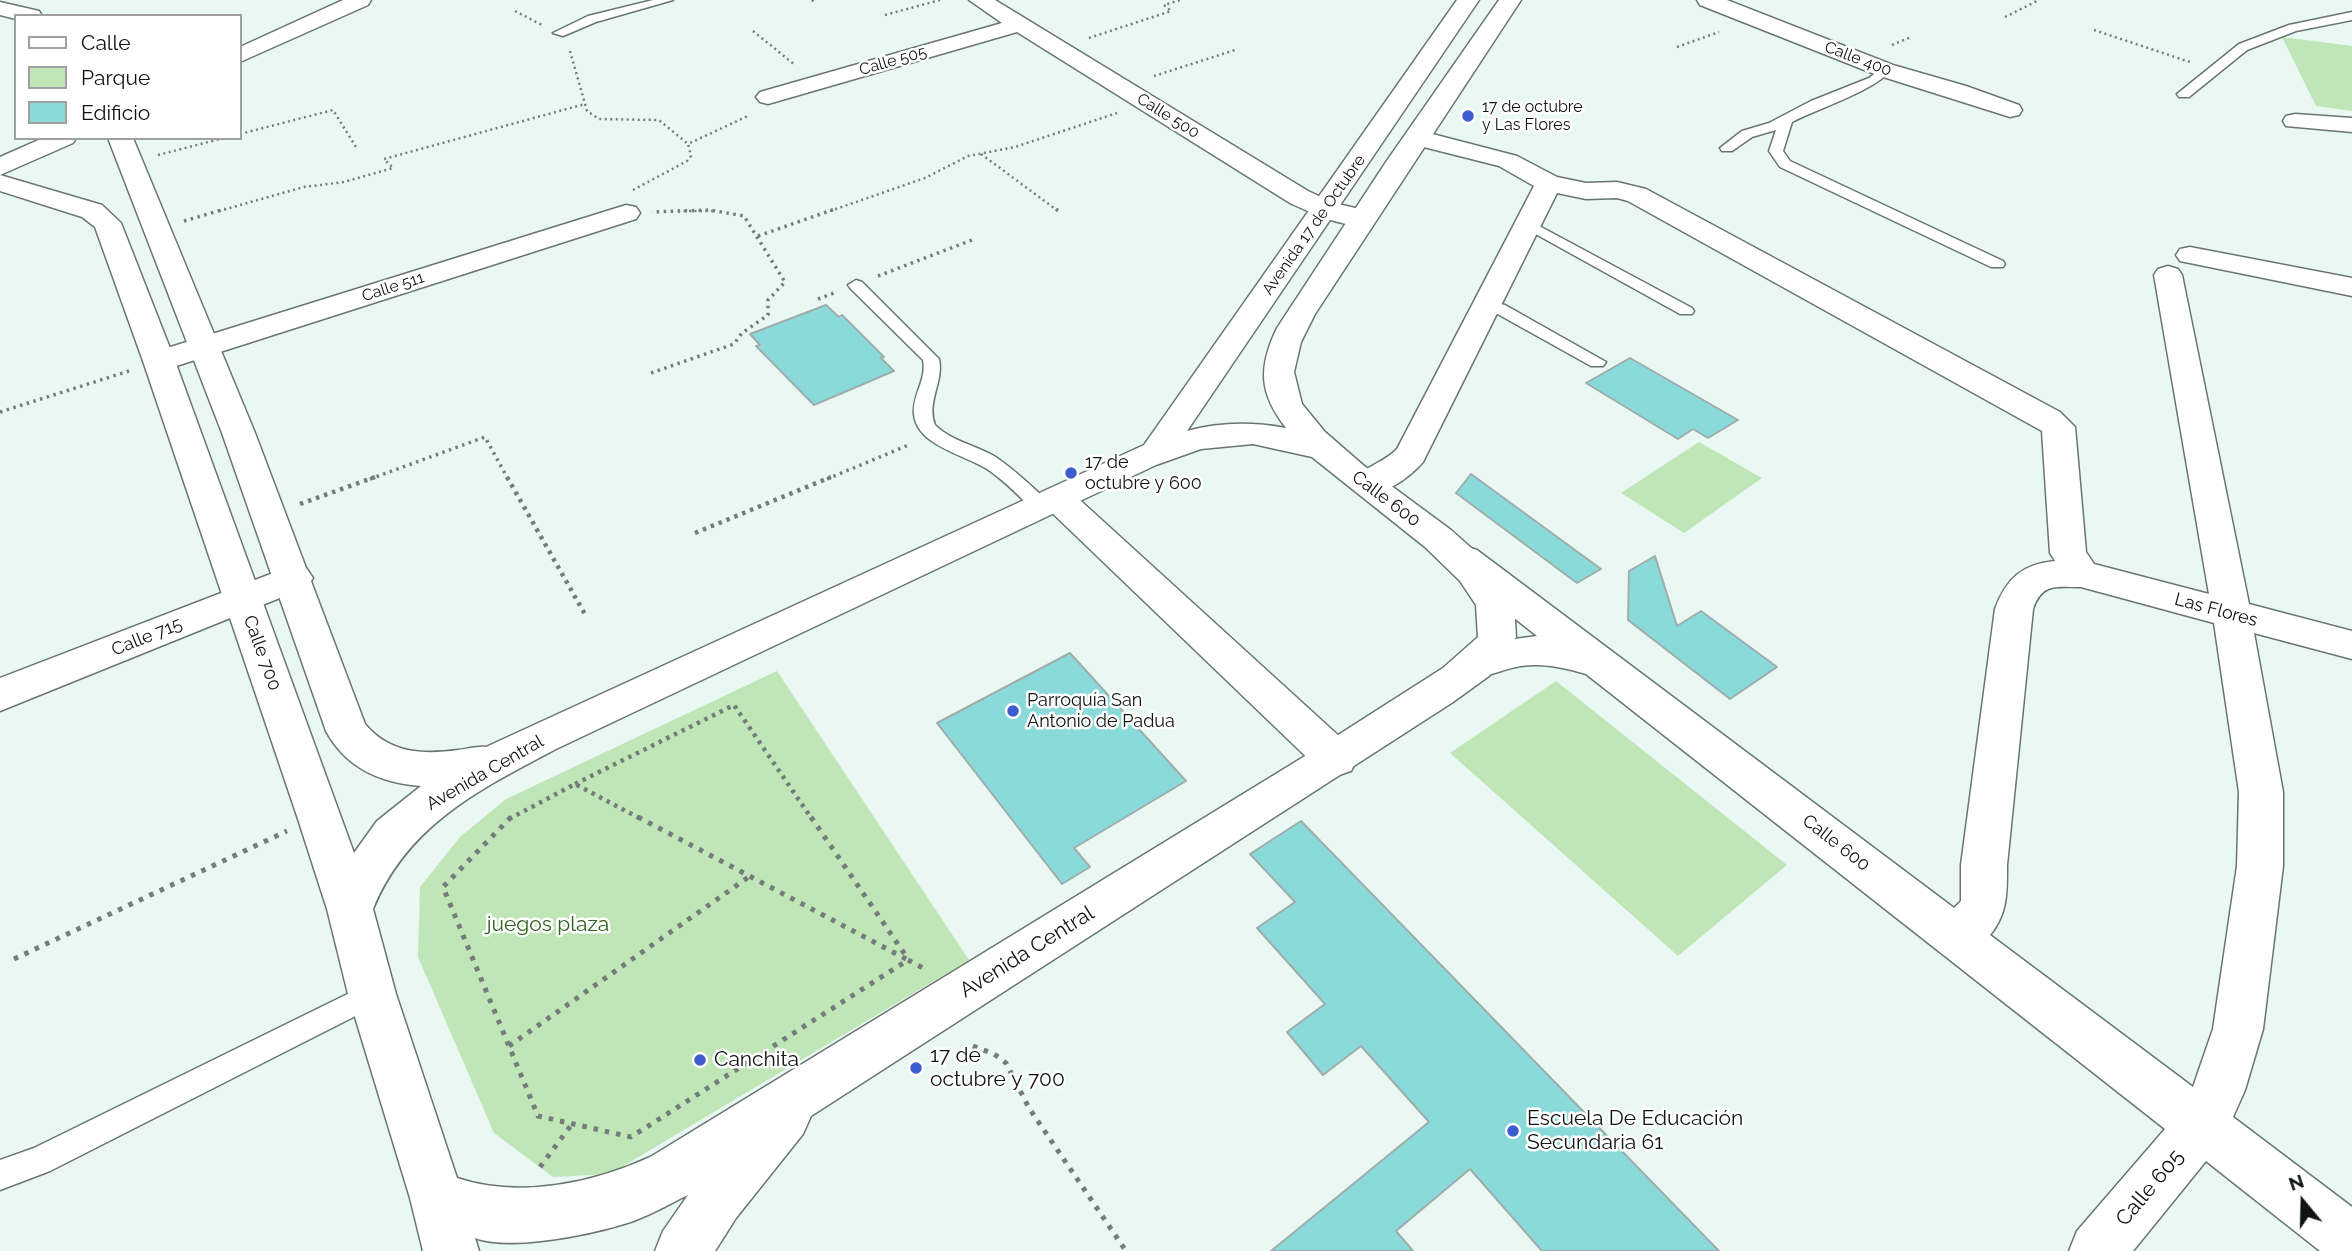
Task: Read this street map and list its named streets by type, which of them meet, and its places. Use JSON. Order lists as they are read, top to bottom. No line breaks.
{"streets":{"main road":["Calle 400","Calle 505","Calle 500","Avenida 17 de Octubre","Calle 511","Calle 600","Las Flores","Calle 715","Calle 700","Avenida Central","Calle 605"]},"crossings":[["Calle 505","Calle 500"],["Calle 500","Avenida 17 de Octubre"],["Avenida 17 de Octubre","Calle 600"],["Avenida 17 de Octubre","Avenida Central"],["Calle 511","Calle 700"],["Calle 600","Las Flores"],["Calle 600","Avenida Central"],["Calle 600","Calle 605"],["Las Flores","Calle 605"],["Calle 715","Calle 700"],["Calle 700","Avenida Central"]],"parks":["juegos plaza"],"places":["17 de octubre y Las Flores","17 de octubre y 600","Parroquía San Antonio de Padua","Canchita","17 de octubre y 700","Escuela De Educación Secundaria 61"],"legend":["Calle","Parque","Edificio"],"north":"top"}
